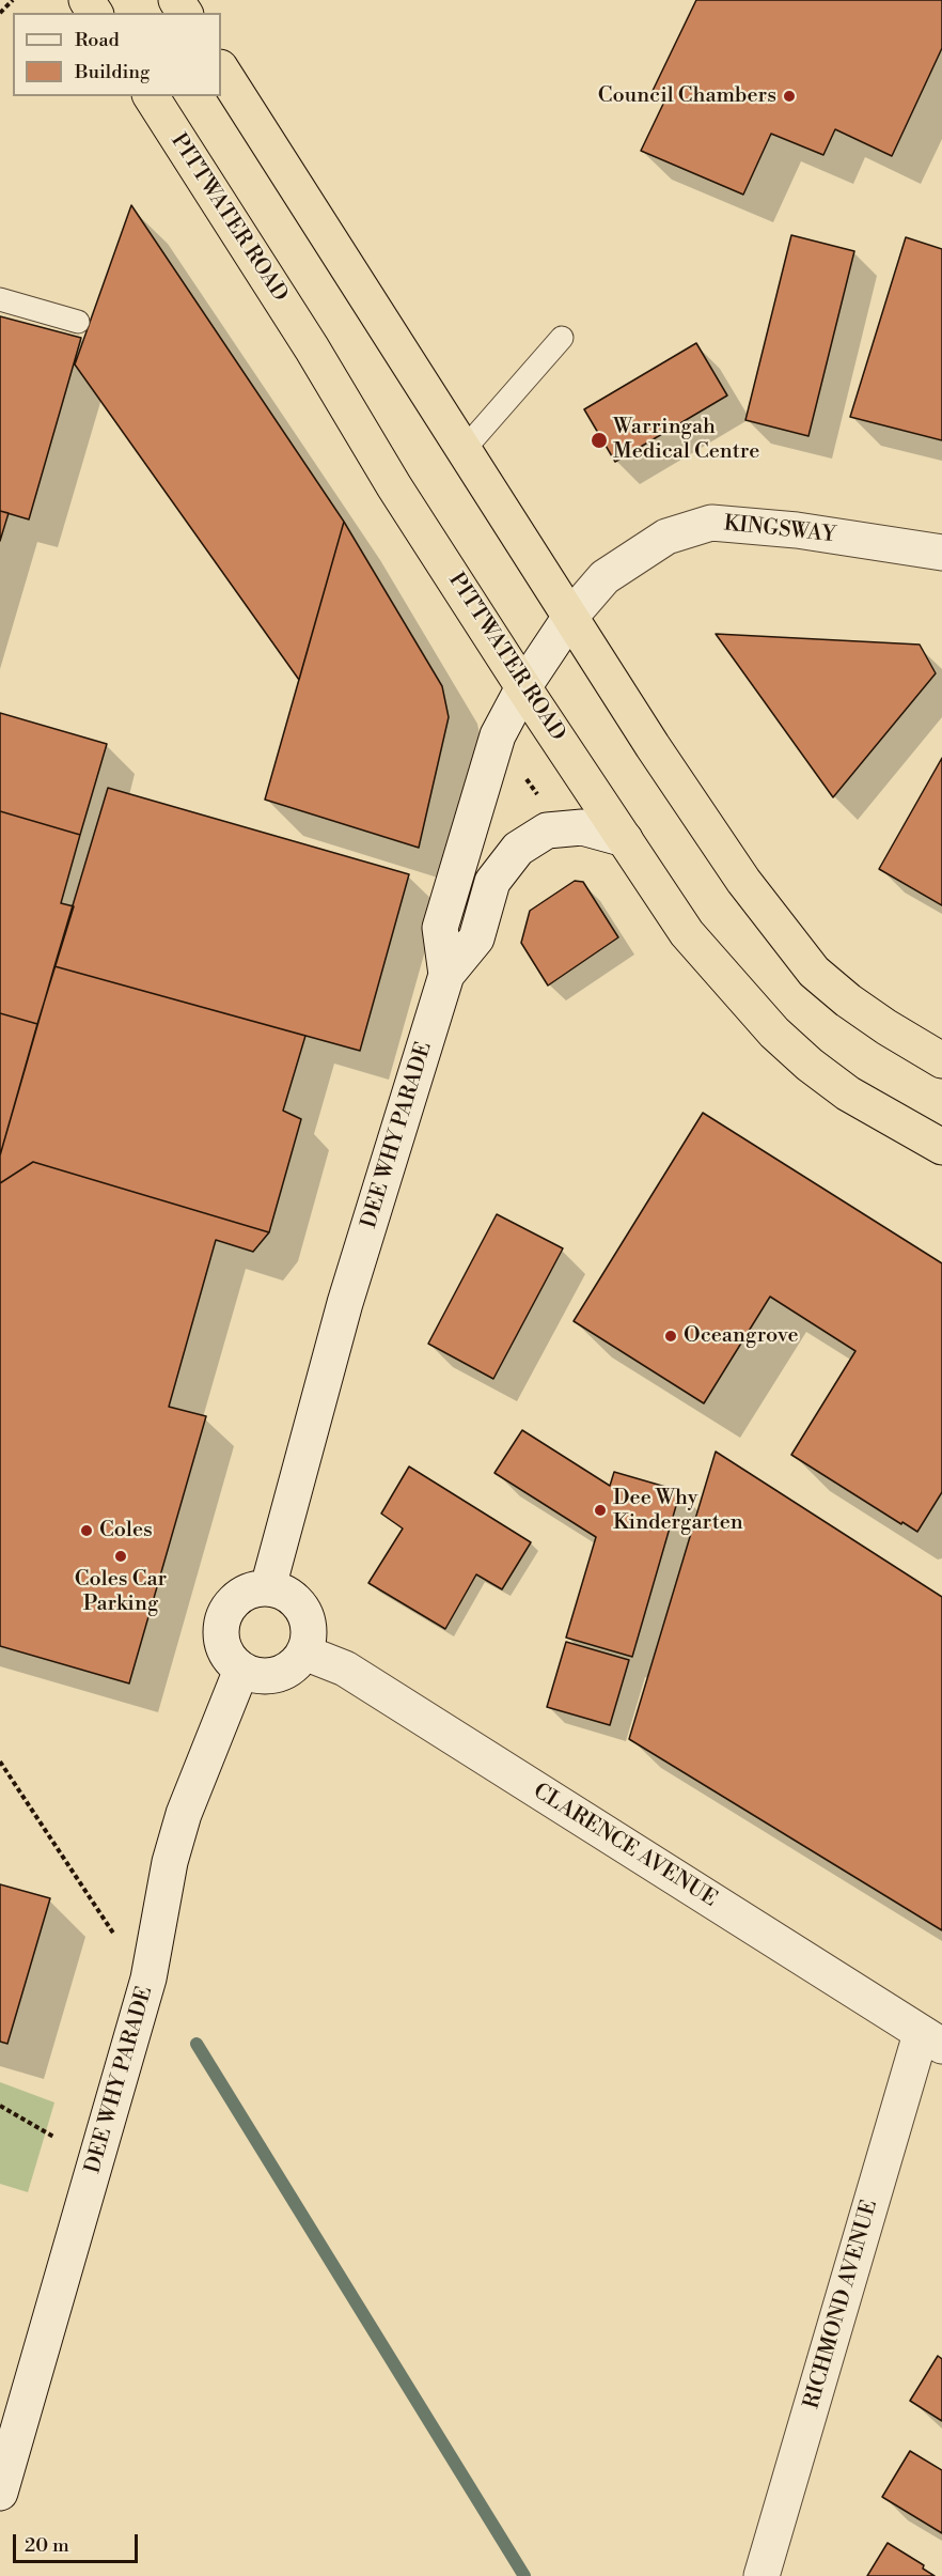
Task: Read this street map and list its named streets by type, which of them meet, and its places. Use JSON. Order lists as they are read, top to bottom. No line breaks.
{"streets":{"highway":["PITTWATER ROAD"],"main road":["KINGSWAY","DEE WHY PARADE","CLARENCE AVENUE","RICHMOND AVENUE"]},"crossings":[["PITTWATER ROAD","KINGSWAY"],["PITTWATER ROAD","DEE WHY PARADE"],["KINGSWAY","DEE WHY PARADE"],["DEE WHY PARADE","CLARENCE AVENUE"],["CLARENCE AVENUE","RICHMOND AVENUE"]],"places":["Council Chambers","Warringah Medical Centre","Oceangrove","Dee Why Kindergarten","Coles","Coles Car Parking"],"legend":["Road","Building"],"scale_bar":"20 m"}
